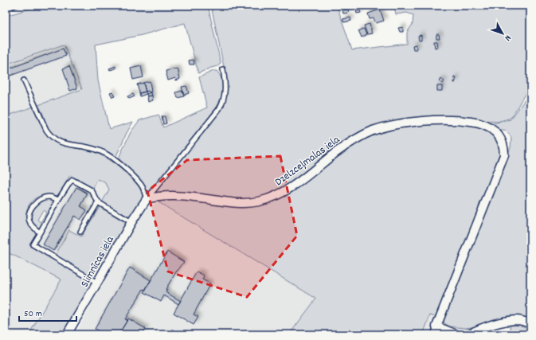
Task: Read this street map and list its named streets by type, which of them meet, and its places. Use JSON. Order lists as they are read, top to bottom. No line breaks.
{"streets":{"street":["Dzelzceļmalas iela","Slimnīcas iela"]},"crossings":[["Dzelzceļmalas iela","Slimnīcas iela"]],"scale_bar":"50 m","north":"bottom right"}
